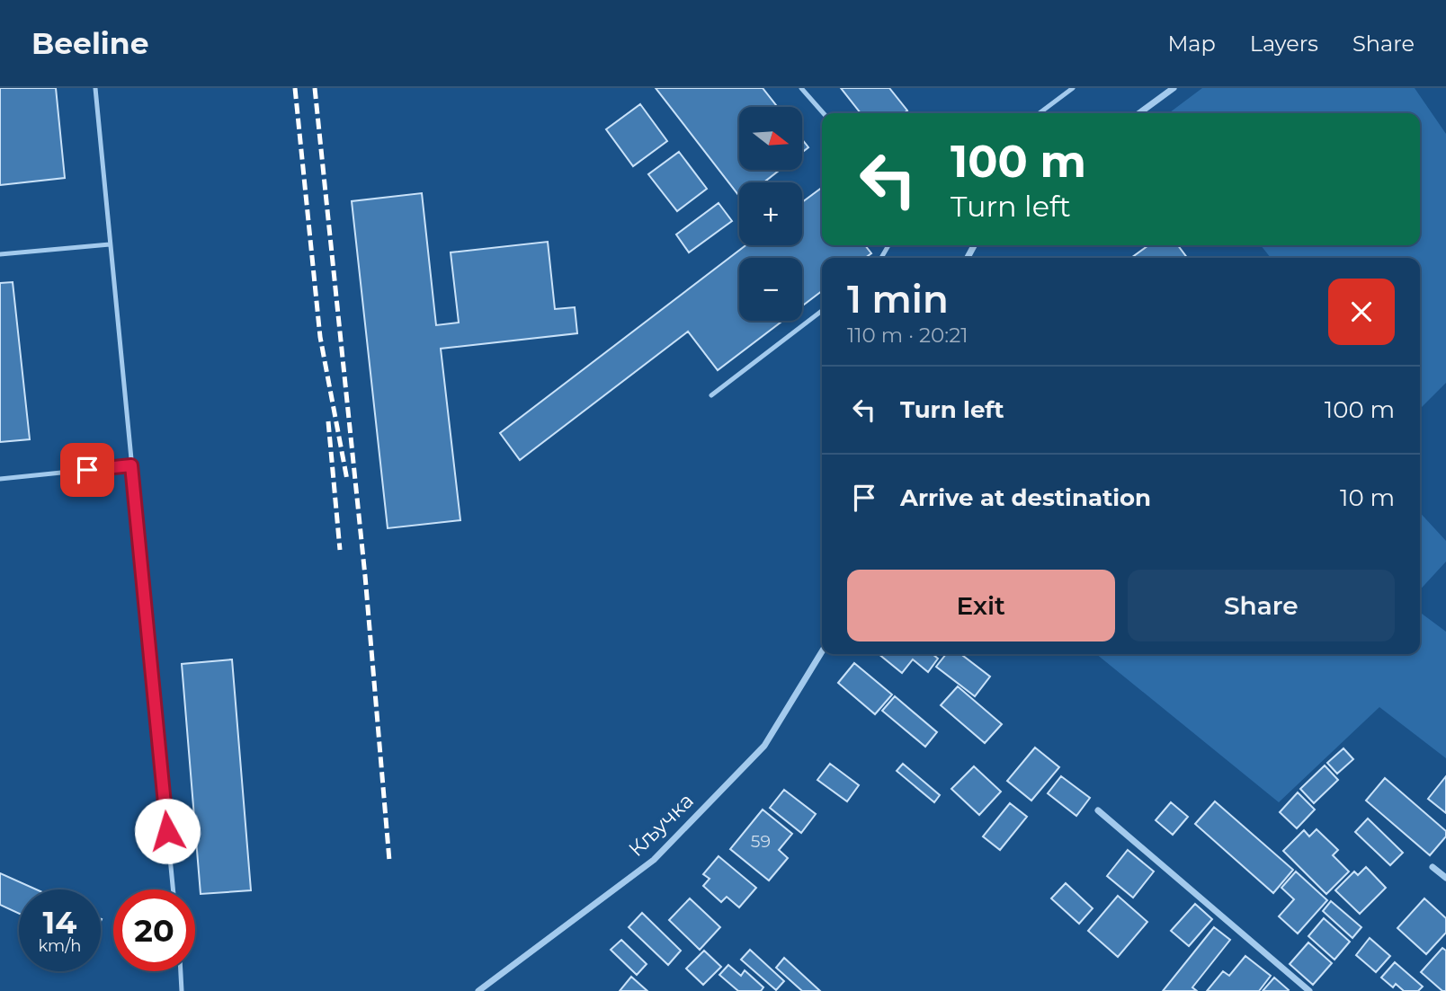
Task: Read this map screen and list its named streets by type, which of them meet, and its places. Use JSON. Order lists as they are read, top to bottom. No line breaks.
{"streets":{"street":["Кључка"]},"house_numbers":["59"],"north":"right","page":{"header":"Beeline","nav":["Map","Layers","Share"],"map_buttons":["+","−"],"turn":["100 m","Turn left"],"heading":["1 min","110 m · 20:21"],"list":[{"name":"Turn left","value":"100 m"},{"name":"Arrive at destination","value":"10 m"}],"buttons":["Exit","Share"],"speed":"14 km/h","limit":"20"}}
